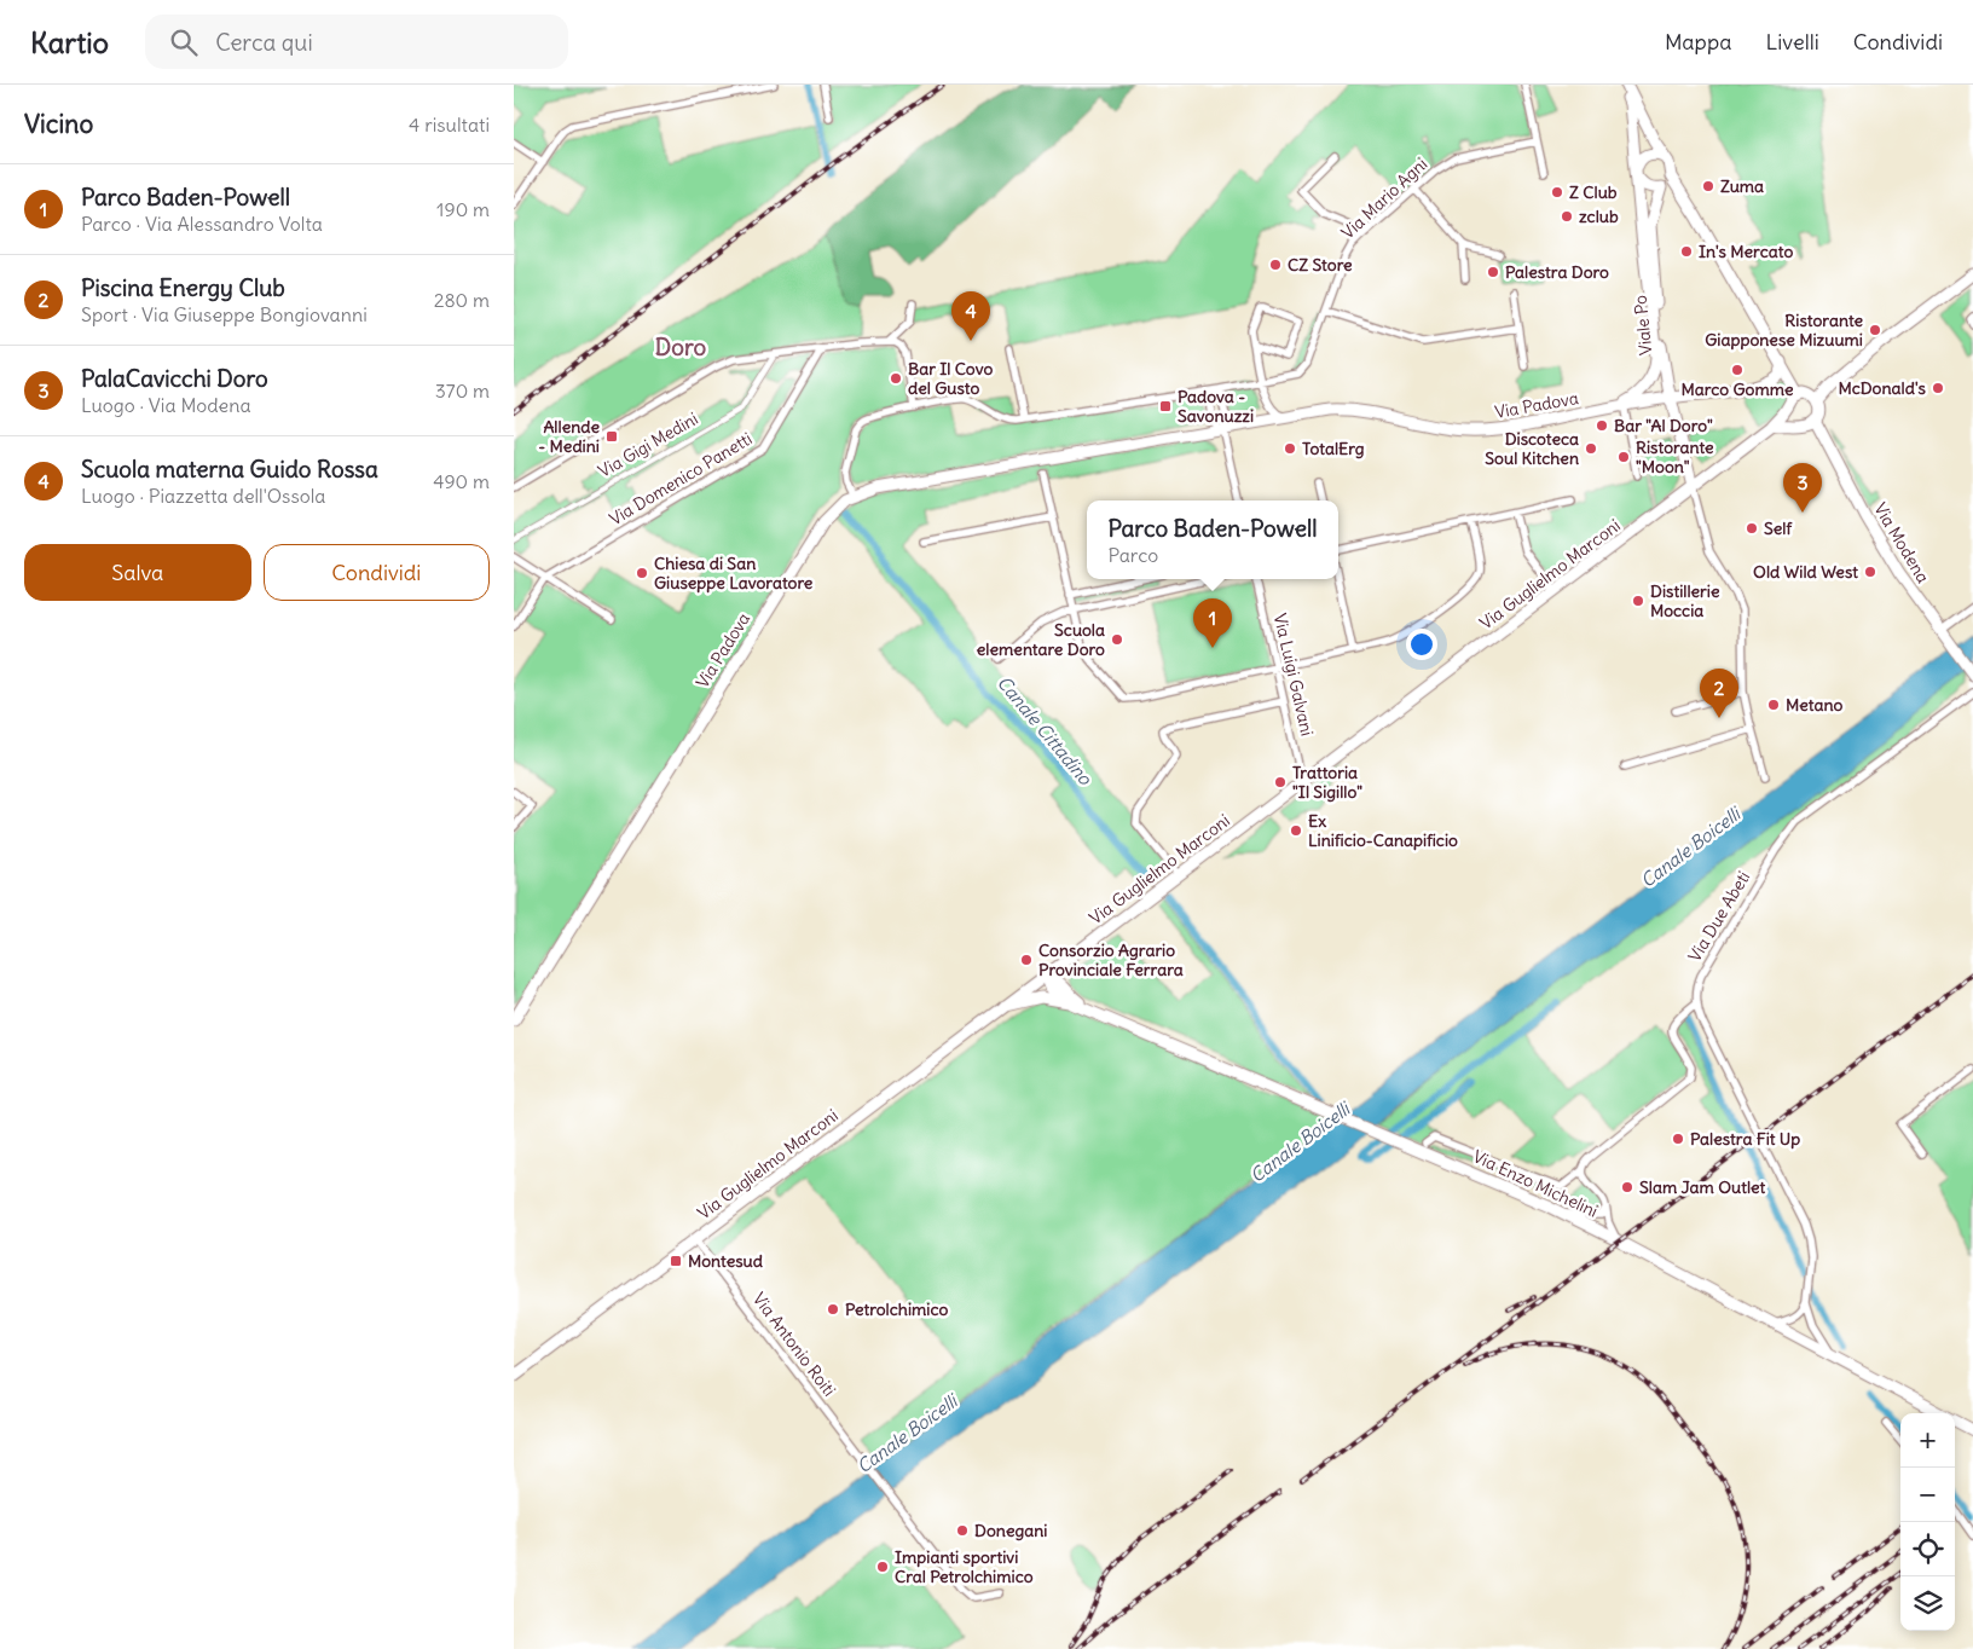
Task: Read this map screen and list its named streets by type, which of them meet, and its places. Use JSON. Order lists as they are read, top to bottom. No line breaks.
{"streets":{"main road":["Viale Po","Via Padova","Via Modena","Via Guglielmo Marconi","Via Enzo Michelini"],"street":["Via Mario Agni","Via Gigi Medini","Via Domenico Panetti","Via Luigi Galvani","Via Due Abeti","Via Antonio Roiti"]},"crossings":[["Viale Po","Via Padova"],["Viale Po","Via Guglielmo Marconi"],["Via Guglielmo Marconi","Via Luigi Galvani"],["Via Guglielmo Marconi","Via Enzo Michelini"],["Via Guglielmo Marconi","Via Antonio Roiti"]],"districts":["Doro"],"water":["Canale Cittadino","Canale Boicelli"],"places":{"other":["Zuma","Z Club","zclub","In's Mercato","CZ Store","Palestra Doro","Ristorante Giapponese Mizuumi","Marco Gomme","Bar Il Covo del Gusto","McDonald's","Bar \"Al Doro\"","TotalErg","Discoteca Soul Kitchen","Ristorante \"Moon\"","Self","Old Wild West","Chiesa di San Giuseppe Lavoratore","Distillerie Moccia","Scuola elementare Doro","Metano","Trattoria \"Il Sigillo\"","Ex Linificio-Canapificio","Consorzio Agrario Provinciale Ferrara","Palestra Fit Up","Slam Jam Outlet","Petrolchimico","Donegani","Impianti sportivi Cral Petrolchimico"],"transit":["Padova - Savonuzzi","Allende - Medini","Montesud"]},"page":{"header":"Kartio","search":"Cerca qui","nav":["Mappa","Livelli","Condividi"],"heading":["Vicino","4 risultati"],"list":[{"mark":"1","name":"Parco Baden-Powell","note":"Parco · Via Alessandro Volta","value":"190 m"},{"mark":"2","name":"Piscina Energy Club","note":"Sport · Via Giuseppe Bongiovanni","value":"280 m"},{"mark":"3","name":"PalaCavicchi Doro","note":"Luogo · Via Modena","value":"370 m"},{"mark":"4","name":"Scuola materna Guido Rossa","note":"Luogo · Piazzetta dell'Ossola","value":"490 m"}],"pins":["4","3","1","2"],"popup":["Parco Baden-Powell","Parco"],"buttons":["Salva","Condividi"],"map_buttons":["+","−"]}}
